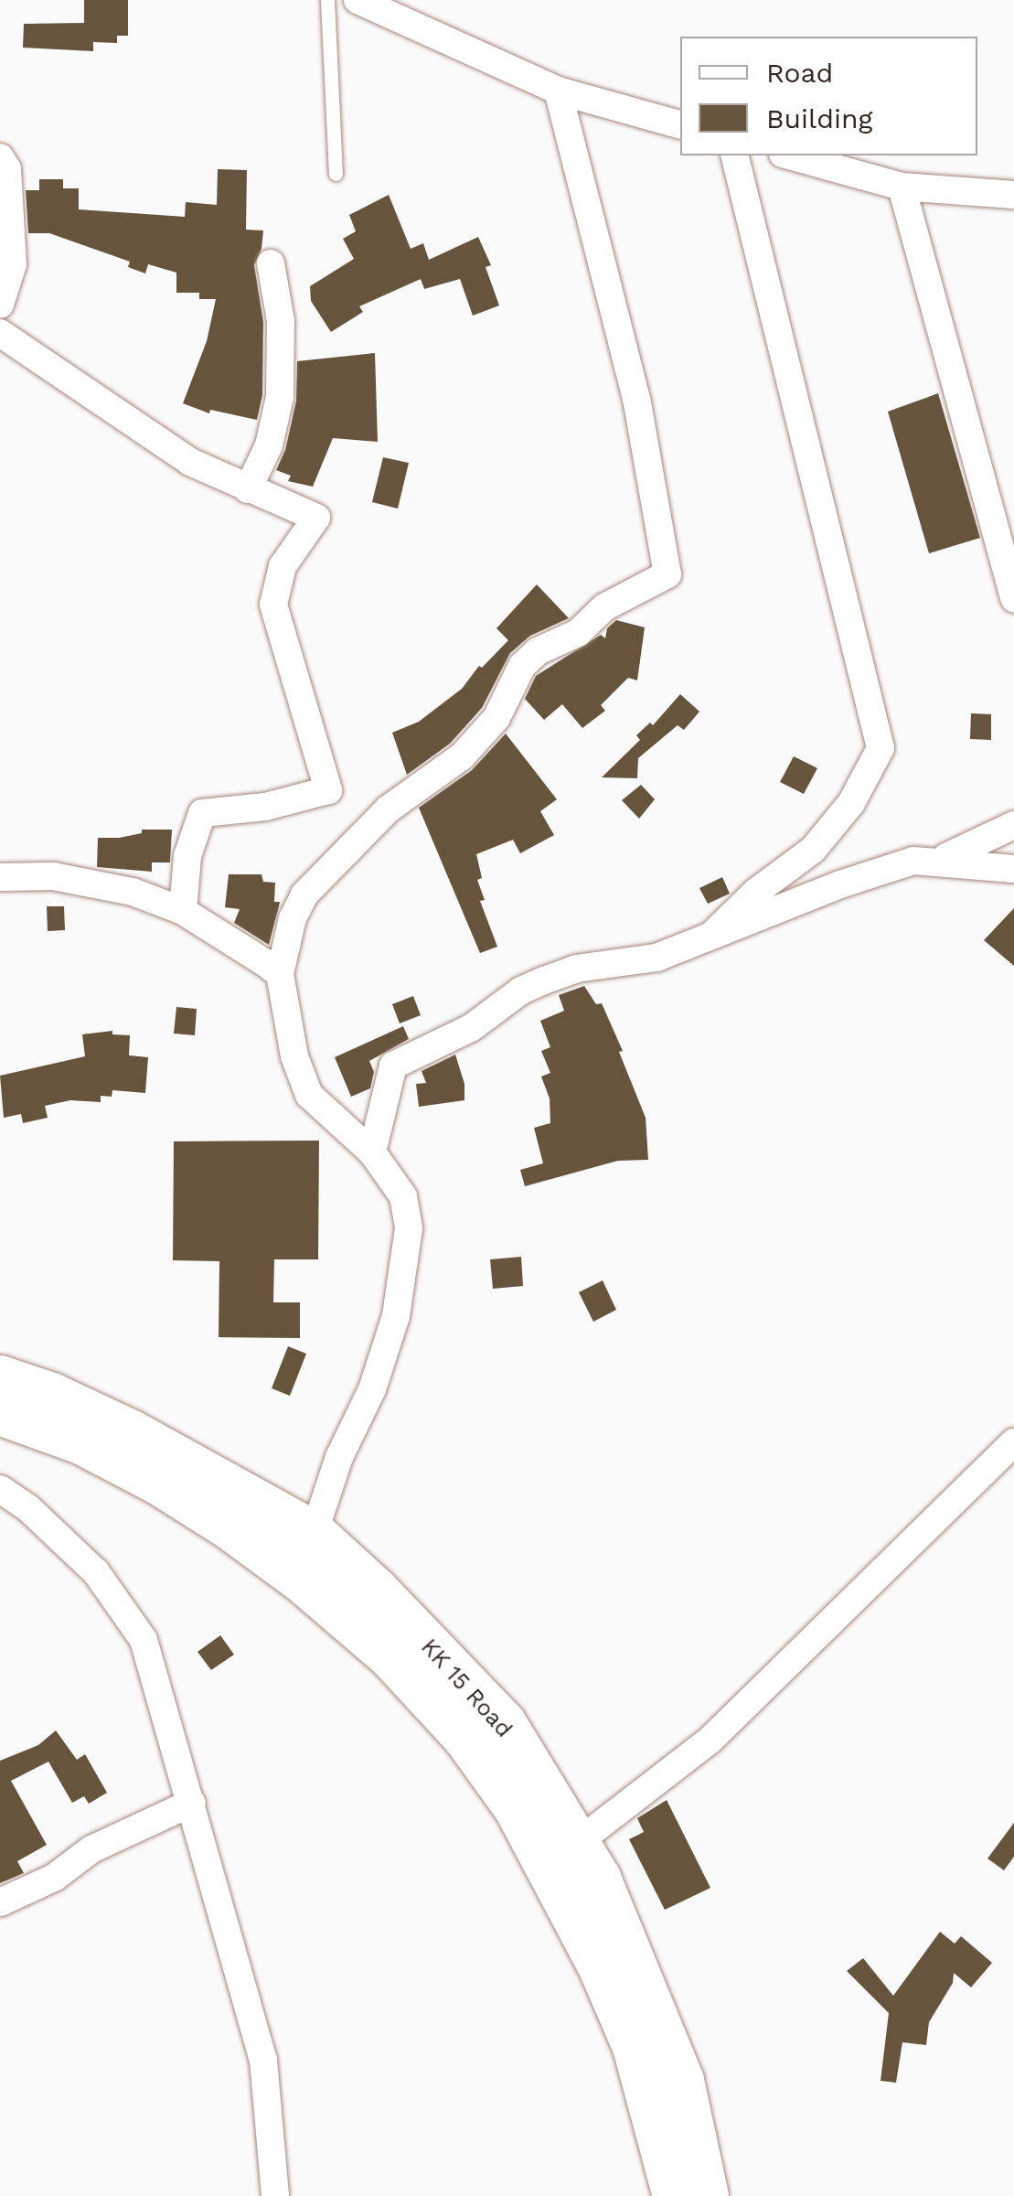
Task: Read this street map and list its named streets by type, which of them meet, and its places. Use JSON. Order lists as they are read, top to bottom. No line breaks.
{"streets":{"highway":["KK 15 Road"]},"legend":["Road","Building"]}
